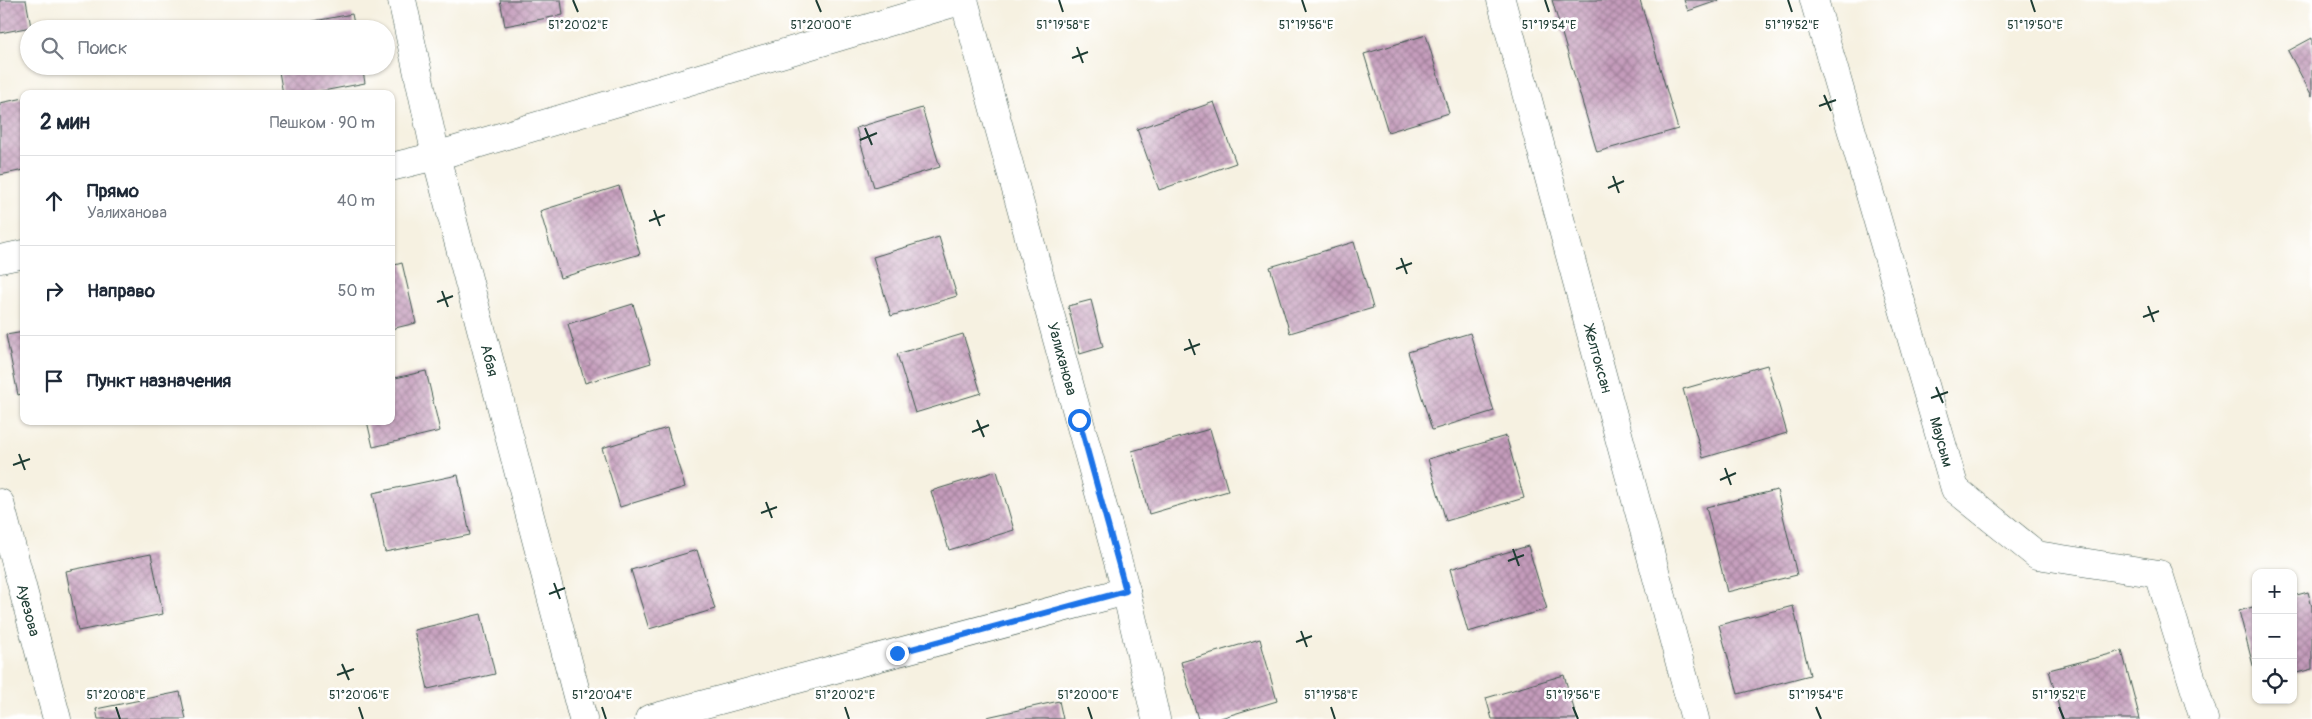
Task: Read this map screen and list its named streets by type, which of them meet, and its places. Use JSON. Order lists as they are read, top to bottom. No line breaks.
{"streets":{"street":["Уалиханова","Абая","Желтоксан","Маусым","Ауезова"]},"page":{"search":"Поиск","heading":["2 мин","Пешком · 90 m"],"list":[["Прямо","Уалиханова","40 m"],["Направо","50 m"],"Пункт назначения"],"map_buttons":["+","−"]},"coordinates":["51°20'02\"E","51°20'00\"E","51°19'58\"E","51°19'56\"E","51°19'54\"E","51°19'52\"E","51°19'50\"E","51°20'08\"E","51°20'06\"E","51°20'04\"E"]}
